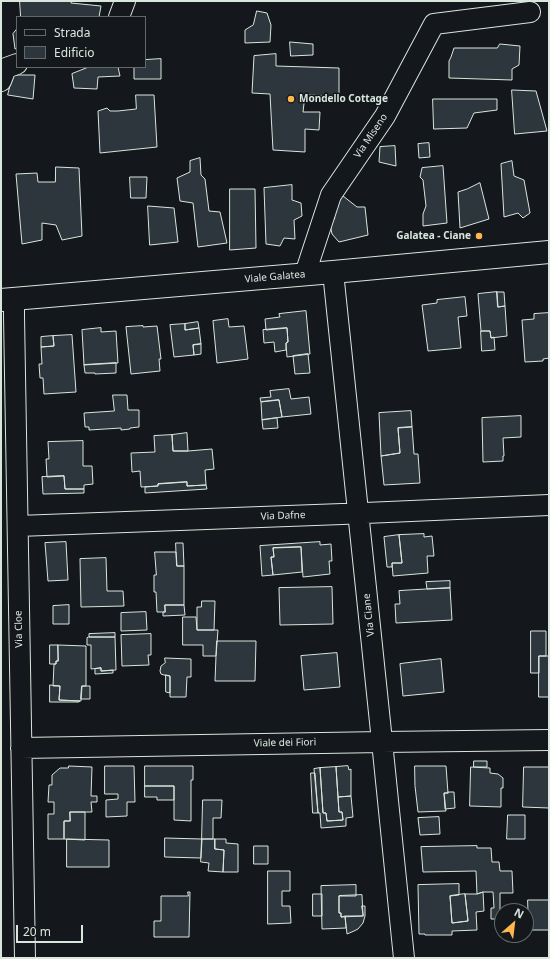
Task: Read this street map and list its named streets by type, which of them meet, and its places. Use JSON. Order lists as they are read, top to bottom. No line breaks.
{"streets":{"main road":["Viale Galatea"],"street":["Via Miseno","Via Dafne","Via Ciane","Via Cloe","Viale dei Fiori"]},"crossings":[["Via Miseno","Viale Galatea"],["Viale Galatea","Via Ciane"],["Viale Galatea","Via Cloe"],["Via Dafne","Via Ciane"],["Via Dafne","Via Cloe"],["Via Ciane","Viale dei Fiori"],["Via Cloe","Viale dei Fiori"]],"places":["Mondello Cottage","Galatea - Ciane"],"legend":["Strada","Edificio"],"scale_bar":"20 m","north":"top right"}
